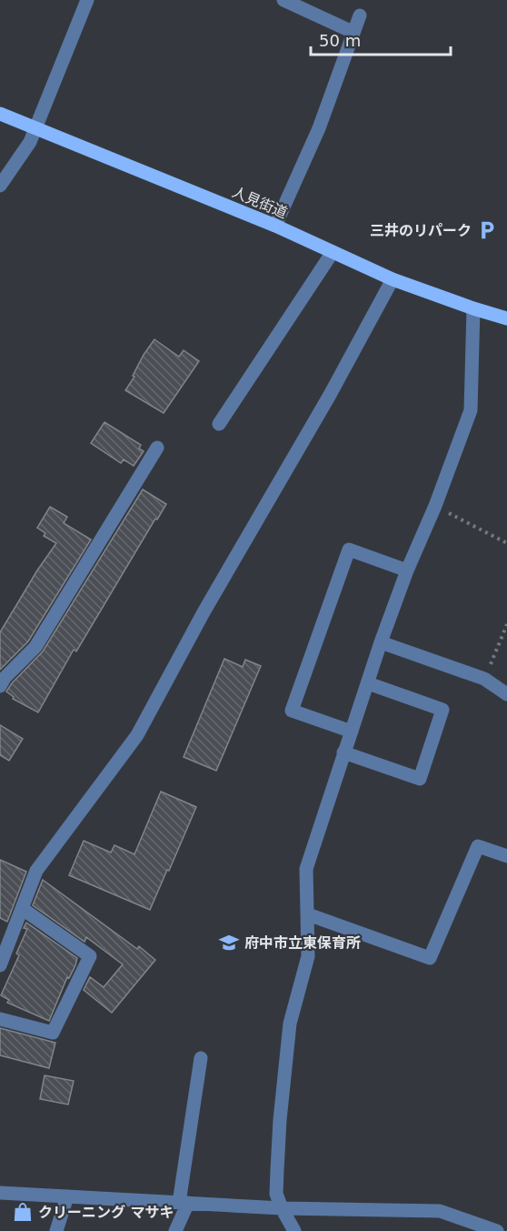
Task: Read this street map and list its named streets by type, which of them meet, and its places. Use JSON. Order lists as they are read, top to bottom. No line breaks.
{"streets":{"main road":["人見街道"]},"places":{"parking":["三井のリパーク"],"school or university":["府中市立東保育所"],"shop":["クリーニング マサキ"]},"scale_bar":"50 m"}
